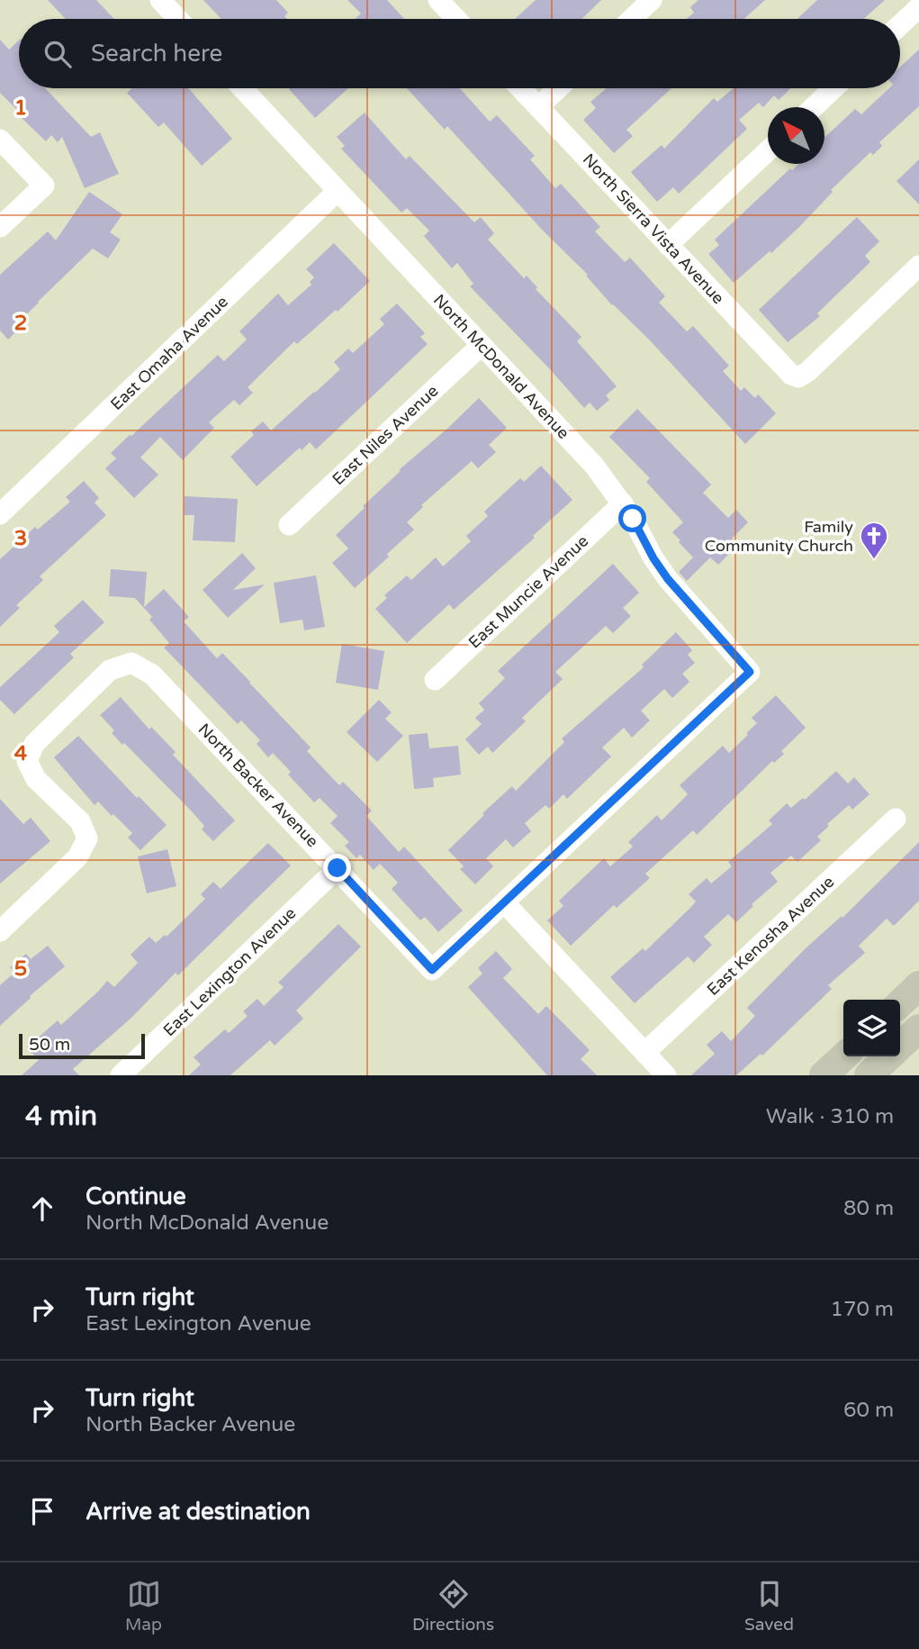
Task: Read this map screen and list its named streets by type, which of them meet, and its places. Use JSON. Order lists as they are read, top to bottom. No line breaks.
{"streets":{"street":["North Sierra Vista Avenue","East Omaha Avenue","North McDonald Avenue","East Niles Avenue","East Muncie Avenue","North Backer Avenue","East Kenosha Avenue","East Lexington Avenue"]},"crossings":[["East Omaha Avenue","North McDonald Avenue"],["North McDonald Avenue","East Niles Avenue"],["North McDonald Avenue","East Muncie Avenue"],["North McDonald Avenue","North Backer Avenue"],["North Backer Avenue","East Lexington Avenue"]],"places":{"church":["Family Community Church"]},"scale_bar":"50 m","north":"top left","page":{"search":"Search here","scale":"50 m","heading":["4 min","Walk · 310 m"],"list":[["Continue","North McDonald Avenue","80 m"],["Turn right","East Lexington Avenue","170 m"],["Turn right","North Backer Avenue","60 m"],"Arrive at destination"],"nav":["Map","Directions","Saved"]},"grid":{"rows":["1","2","3","4","5"]}}
